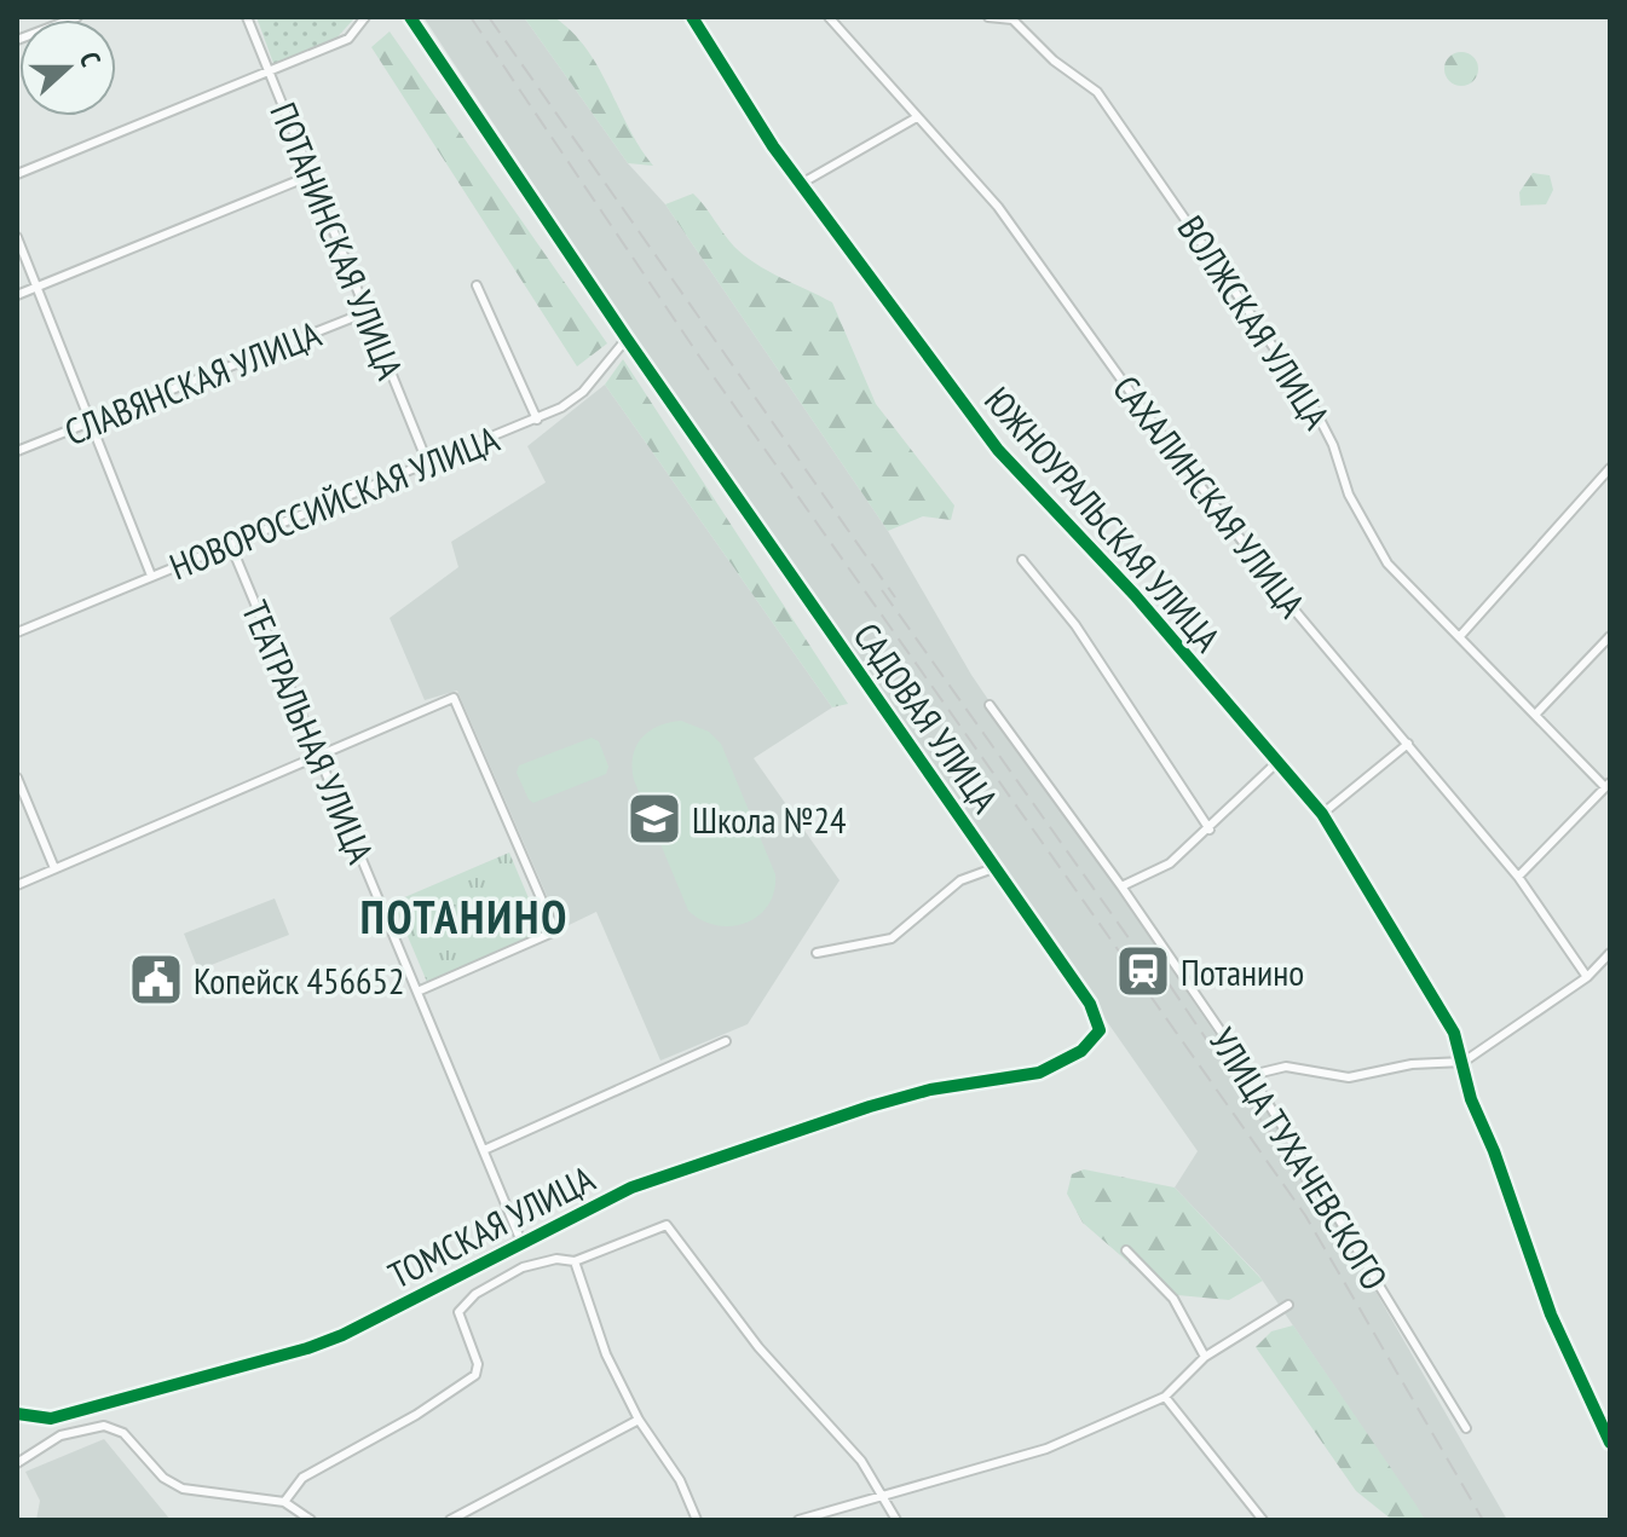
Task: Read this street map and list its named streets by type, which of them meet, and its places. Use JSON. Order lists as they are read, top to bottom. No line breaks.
{"streets":{"street":["ПОТАНИНСКАЯ УЛИЦА","ВОЛЖСКАЯ УЛИЦА","СЛАВЯНСКАЯ УЛИЦА","САХАЛИНСКАЯ УЛИЦА","НОВОРОССИЙСКАЯ УЛИЦА","ЮЖНОУРАЛЬСКАЯ УЛИЦА","САДОВАЯ УЛИЦА","ТЕАТРАЛЬНАЯ УЛИЦА","УЛИЦА ТУХАЧЕВСКОГО","ТОМСКАЯ УЛИЦА"]},"crossings":[["ПОТАНИНСКАЯ УЛИЦА","СЛАВЯНСКАЯ УЛИЦА"],["ПОТАНИНСКАЯ УЛИЦА","НОВОРОССИЙСКАЯ УЛИЦА"],["НОВОРОССИЙСКАЯ УЛИЦА","САДОВАЯ УЛИЦА"],["НОВОРОССИЙСКАЯ УЛИЦА","ТЕАТРАЛЬНАЯ УЛИЦА"],["САДОВАЯ УЛИЦА","ТОМСКАЯ УЛИЦА"],["ТЕАТРАЛЬНАЯ УЛИЦА","ТОМСКАЯ УЛИЦА"]],"districts":["ПОТАНИНО"],"places":{"school or university":["Школа №24"],"station":["Потанино"],"public building":["Копейск 456652"]},"north":"right"}
